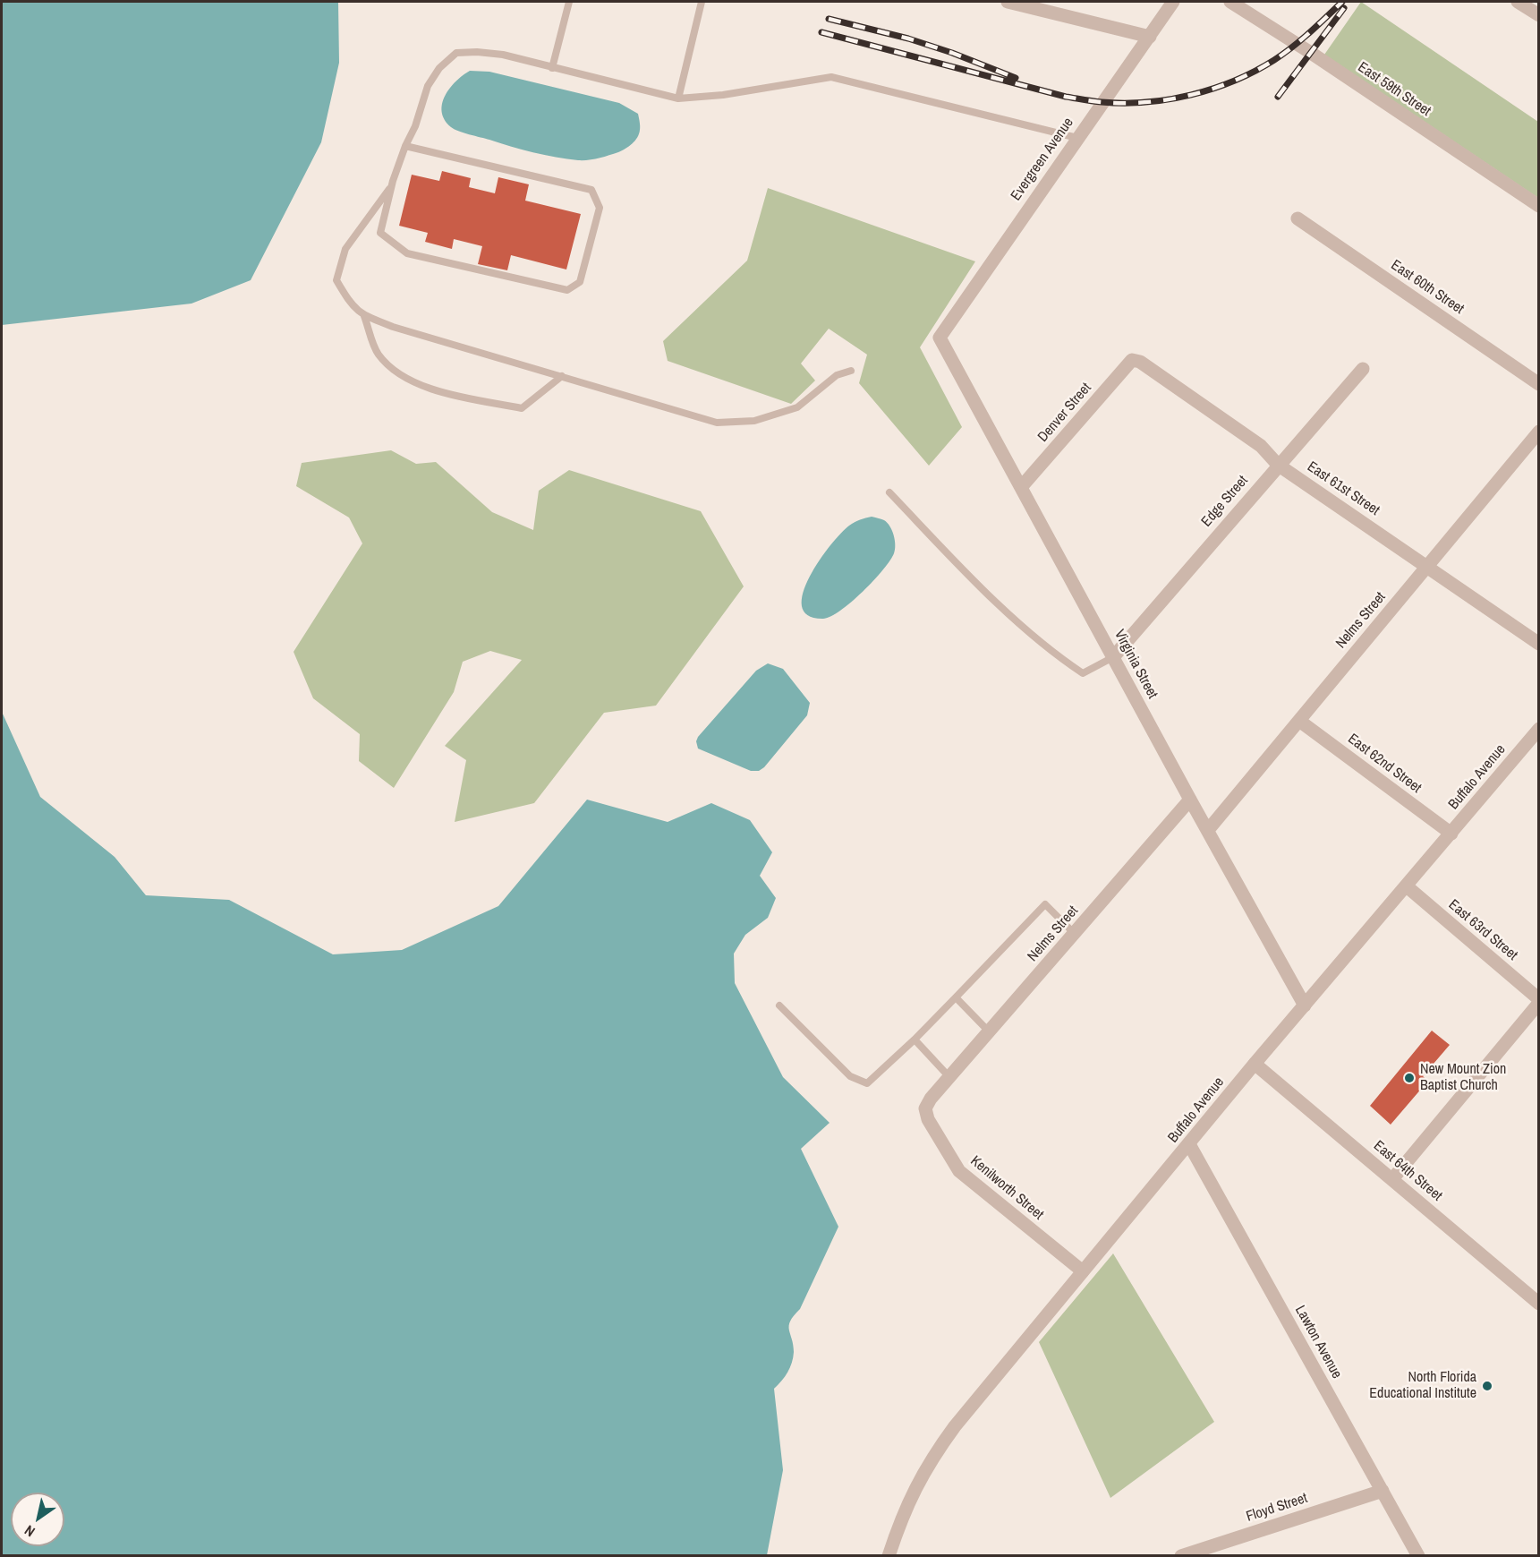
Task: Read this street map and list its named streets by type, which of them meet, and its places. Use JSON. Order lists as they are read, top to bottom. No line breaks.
{"streets":{"street":["East 59th Street","Evergreen Avenue","East 60th Street","Denver Street","East 61st Street","Edge Street","Nelms Street","Virginia Street","East 62nd Street","Buffalo Avenue","East 63rd Street","East 64th Street","Kenilworth Street","Lawton Avenue","Floyd Street"]},"crossings":[["Evergreen Avenue","Virginia Street"],["Denver Street","East 61st Street"],["Denver Street","Virginia Street"],["East 61st Street","Edge Street"],["East 61st Street","Nelms Street"],["Edge Street","Virginia Street"],["Nelms Street","Virginia Street"],["Nelms Street","East 62nd Street"],["Nelms Street","Kenilworth Street"],["Virginia Street","Buffalo Avenue"],["East 62nd Street","Buffalo Avenue"],["Buffalo Avenue","East 63rd Street"],["Buffalo Avenue","East 64th Street"],["Buffalo Avenue","Kenilworth Street"],["Buffalo Avenue","Lawton Avenue"],["Lawton Avenue","Floyd Street"]],"places":["New Mount Zion Baptist Church","North Florida Educational Institute"],"north":"bottom left"}
